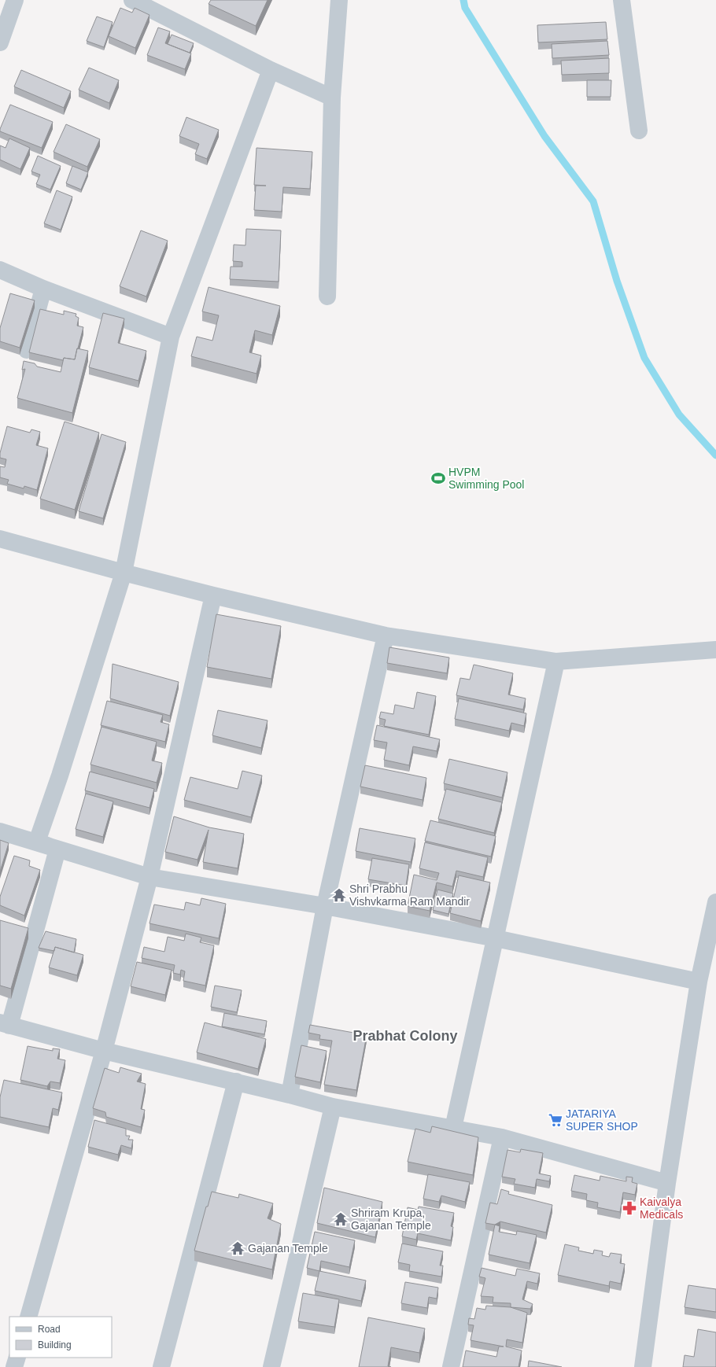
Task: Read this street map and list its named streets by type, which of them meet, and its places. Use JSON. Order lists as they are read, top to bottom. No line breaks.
{"districts":["Prabhat Colony"],"places":{"sports":["HVPM Swimming Pool"],"temple":["Shri Prabhu Vishvkarma Ram Mandir","Shriram Krupa, Gajanan Temple","Gajanan Temple"],"supermarket":["JATARIYA SUPER SHOP"],"pharmacy":["Kaivalya Medicals"]},"legend":["Road","Building"]}
